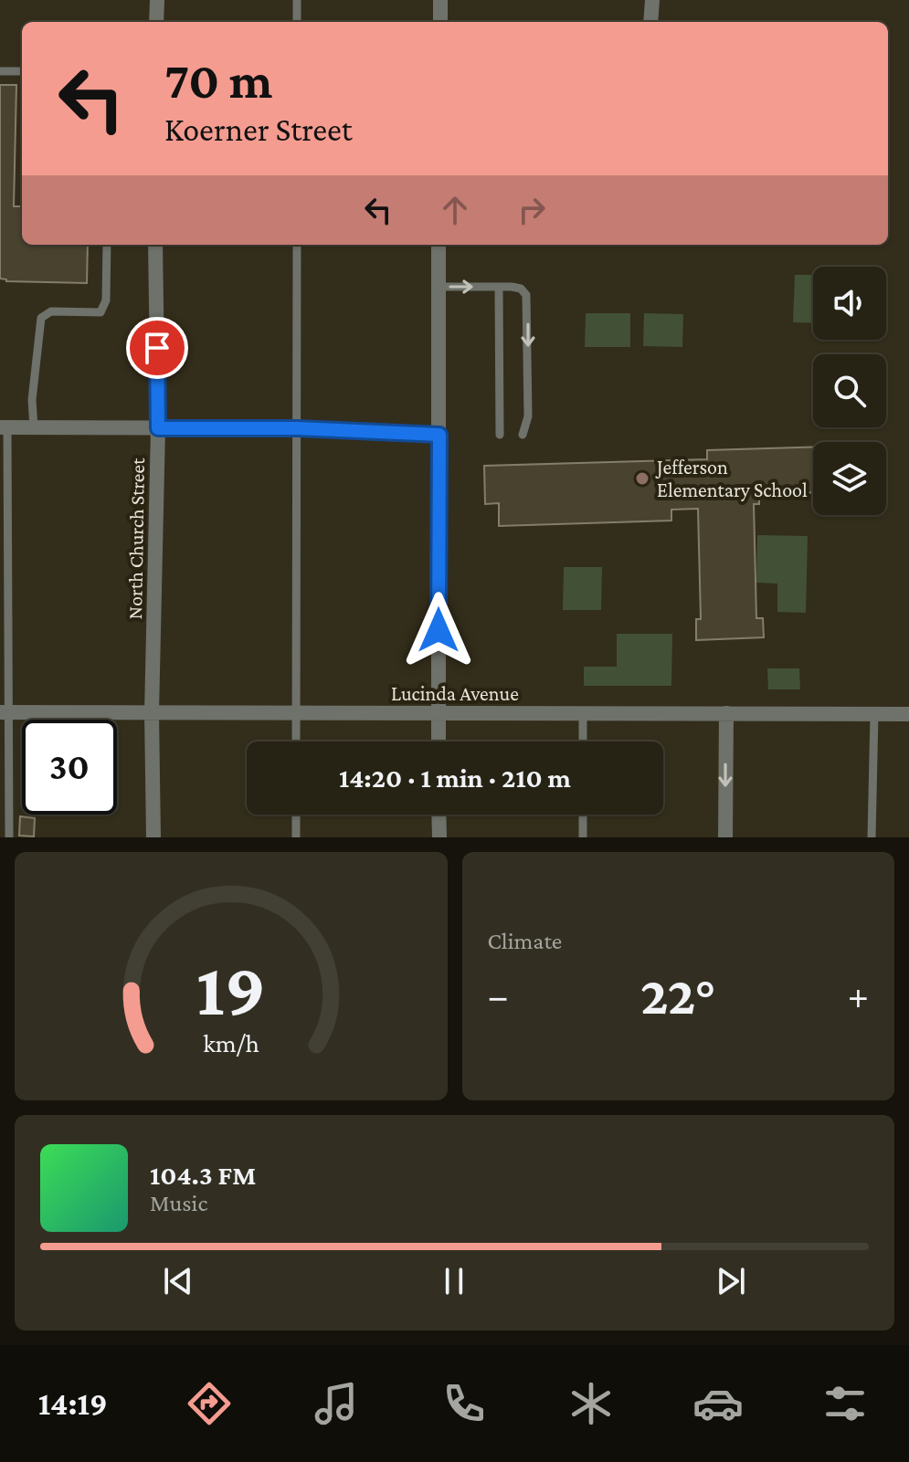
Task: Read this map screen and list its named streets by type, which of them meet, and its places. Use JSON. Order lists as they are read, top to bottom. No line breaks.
{"streets":{"street":["North Church Street","Lucinda Avenue"]},"crossings":[["North Church Street","Lucinda Avenue"]],"places":["Jefferson Elementary School"],"page":{"turn":["70 m","Koerner Street"],"limit":"30","trip":"14:20 · 1 min · 210 m","tile":"Climate","heat":["−","22°","+"],"song":["104.3 FM","Music"],"tabs":"14:19","gauge":["19","km/h"]}}
